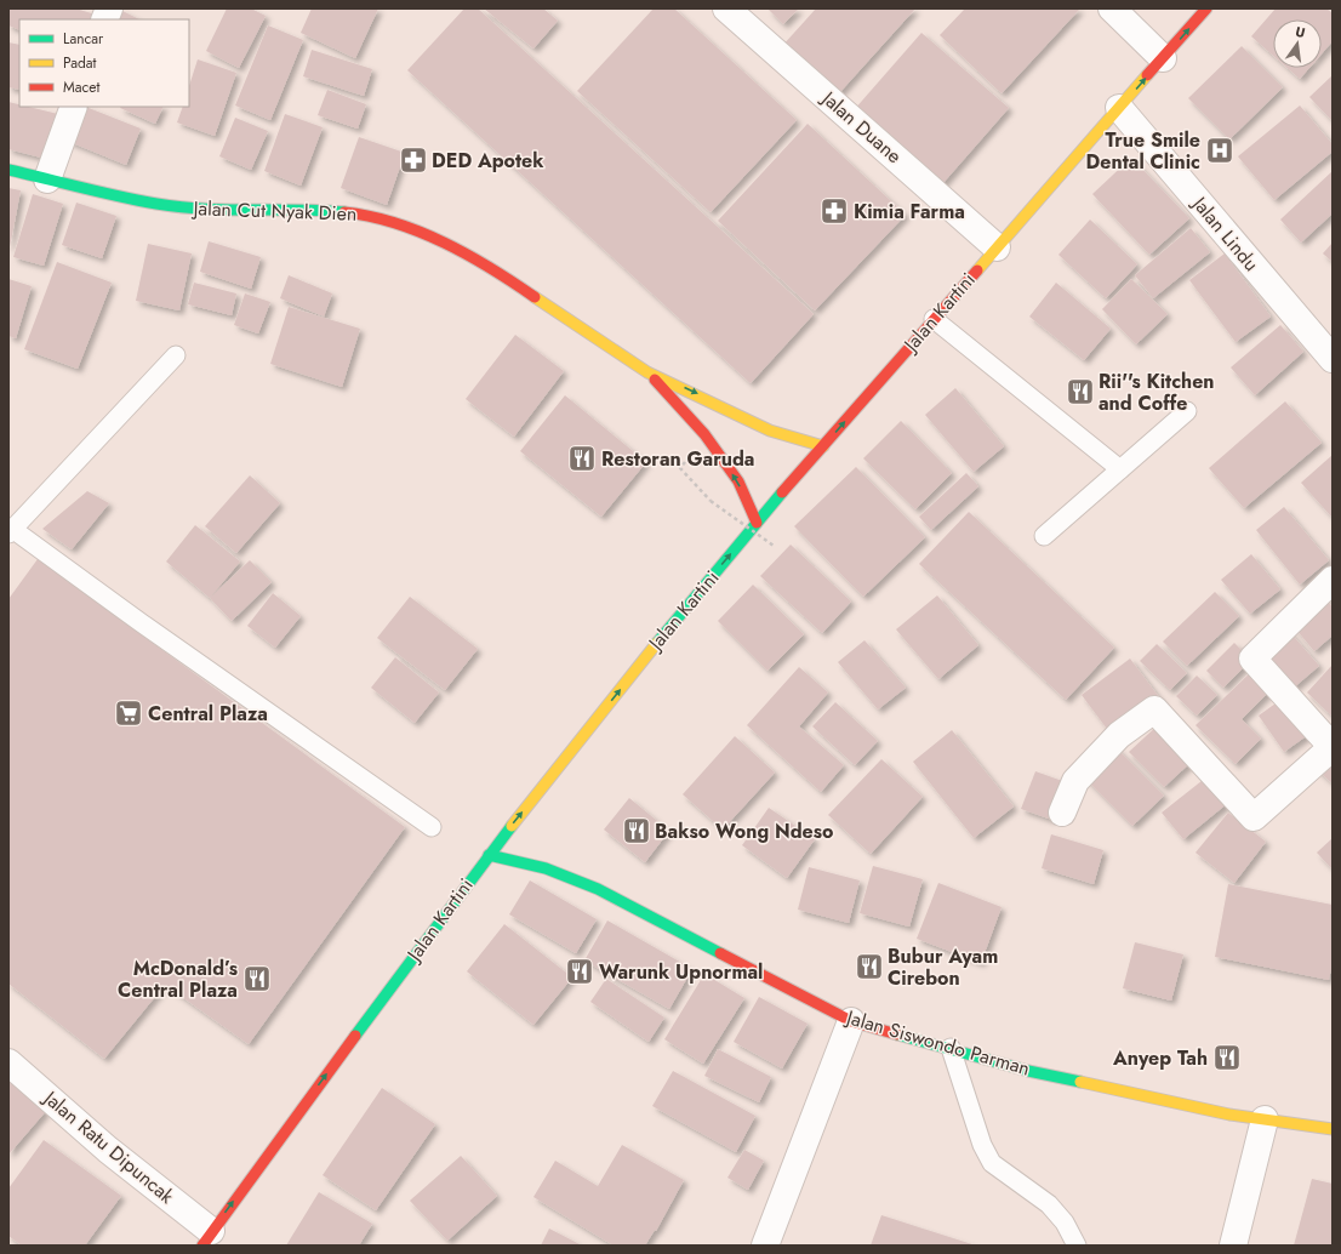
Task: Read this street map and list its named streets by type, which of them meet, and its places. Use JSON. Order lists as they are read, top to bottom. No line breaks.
{"streets":{"main road":["Jalan Cut Nyak Dien","Jalan Kartini","Jalan Siswondo Parman"],"street":["Jalan Duane","Jalan Lindu","Jalan Ratu Dipuncak"]},"crossings":[["Jalan Duane","Jalan Kartini"],["Jalan Cut Nyak Dien","Jalan Kartini"],["Jalan Lindu","Jalan Kartini"],["Jalan Kartini","Jalan Siswondo Parman"],["Jalan Kartini","Jalan Ratu Dipuncak"]],"one_way":["Jalan Kartini"],"places":{"hospital":["True Smile Dental Clinic"],"pharmacy":["DED Apotek","Kimia Farma"],"restaurant":["Rii''s Kitchen and Coffe","Restoran Garuda","Bakso Wong Ndeso","Bubur Ayam Cirebon","Warunk Upnormal","McDonald’s Central Plaza","Anyep Tah"],"supermarket":["Central Plaza"]},"legend":["Lancar","Padat","Macet"],"north":"top"}
